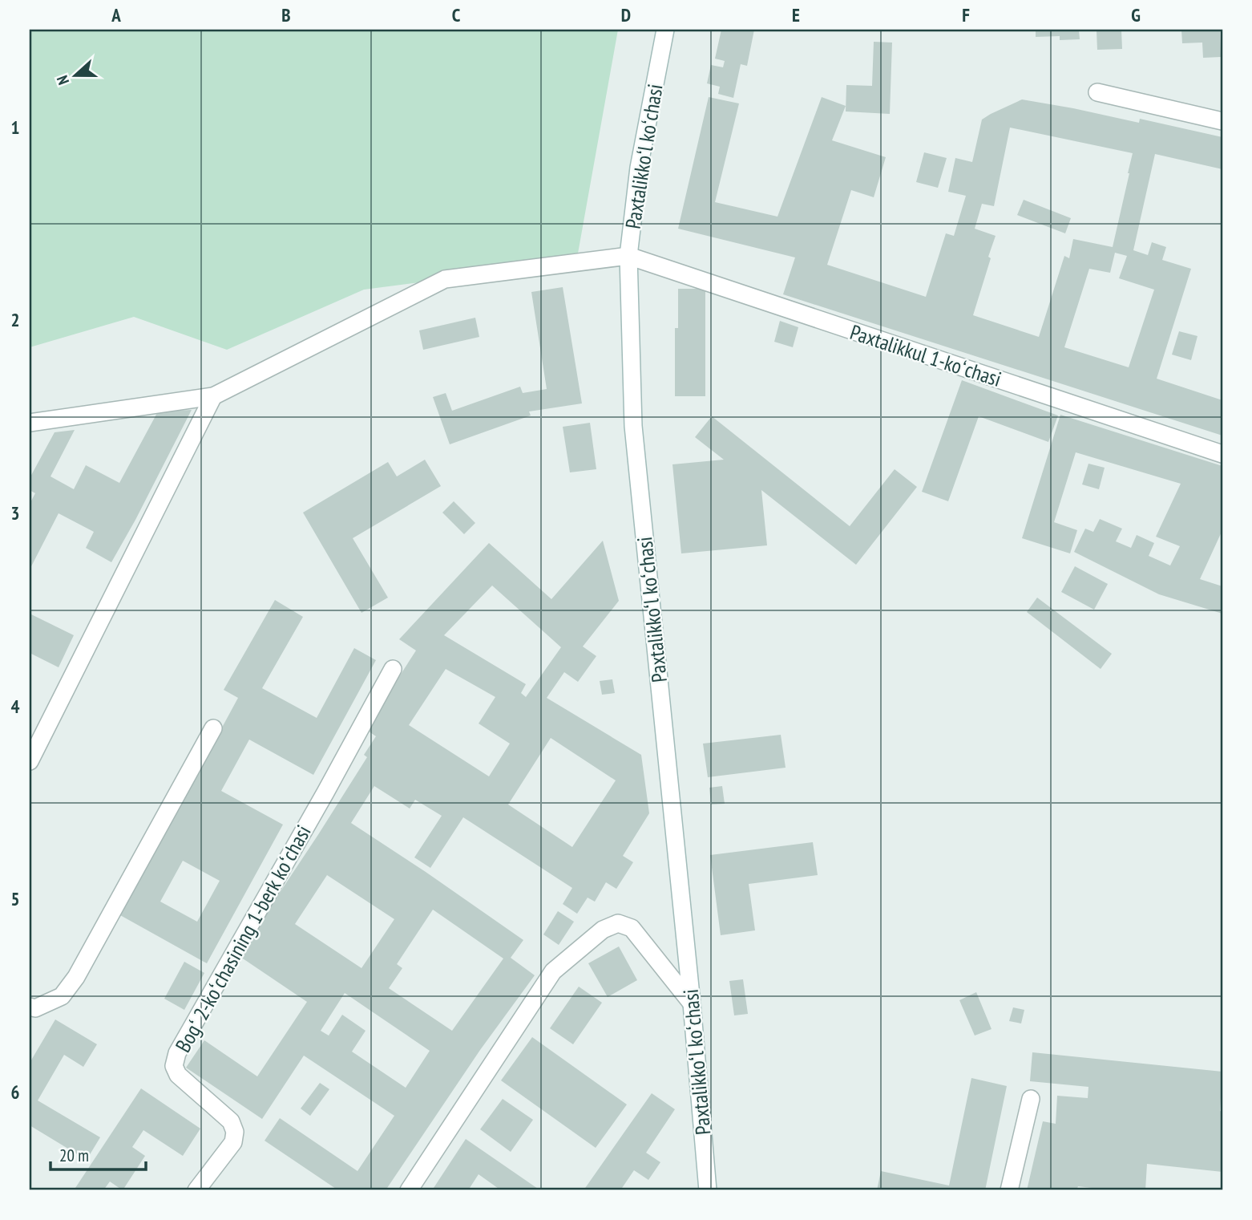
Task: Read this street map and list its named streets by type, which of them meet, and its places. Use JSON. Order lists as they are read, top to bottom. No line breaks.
{"streets":{"street":["Paxtalikkoʻl koʻchasi","Paxtalikkul 1-koʻchasi","Bogʻ 2-koʻchasining 1-berk koʻchasi"]},"crossings":[["Paxtalikkoʻl koʻchasi","Paxtalikkul 1-koʻchasi"]],"scale_bar":"20 m","north":"left","grid":{"columns":["A","B","C","D","E","F","G"],"rows":["1","2","3","4","5","6"]}}
